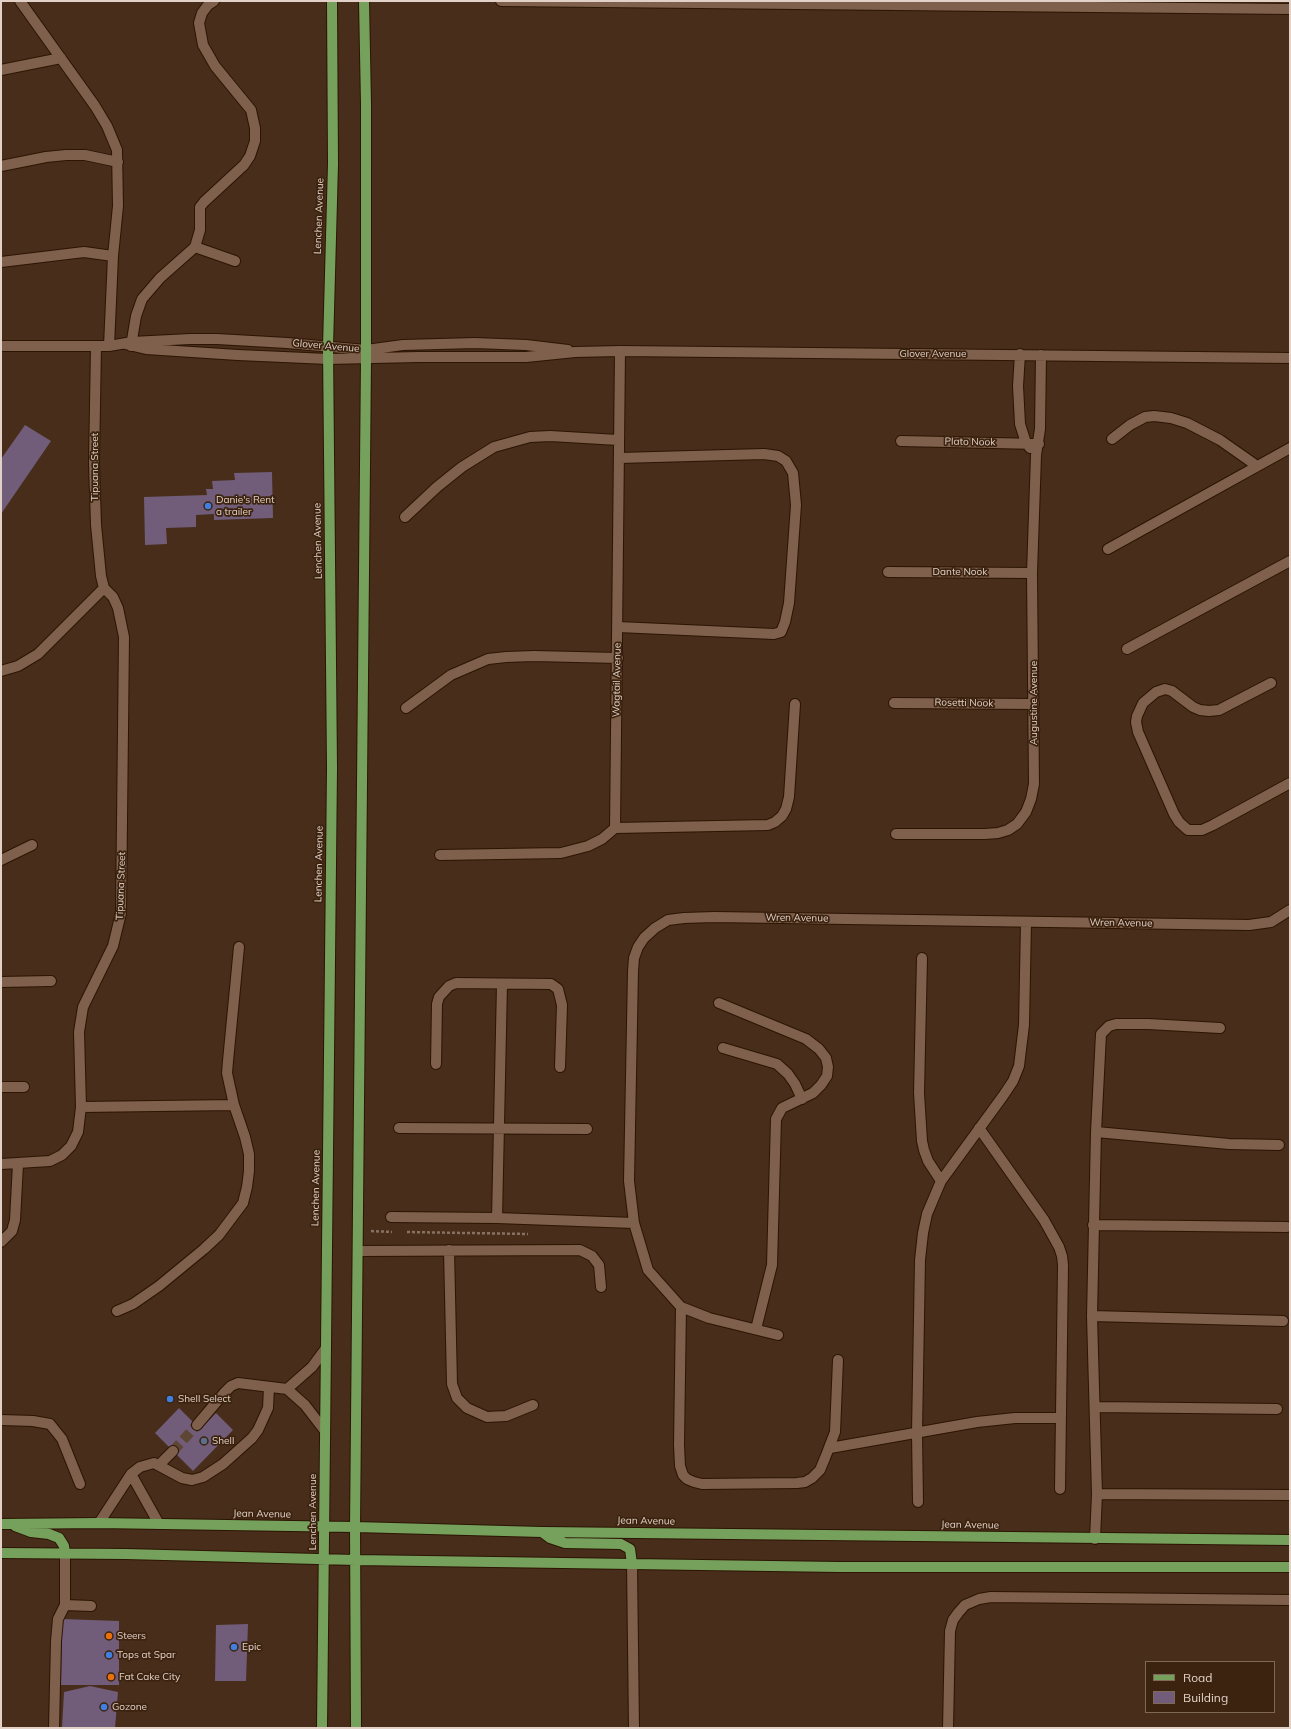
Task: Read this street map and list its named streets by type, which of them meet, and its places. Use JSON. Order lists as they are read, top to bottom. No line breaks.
{"streets":{"main road":["Lenchen Avenue","Jean Avenue"],"street":["Glover Avenue","Plato Nook","Tipuana Street","Dante Nook","Wagtail Avenue","Rosetti Nook","Augustine Avenue","Wren Avenue"]},"crossings":[["Lenchen Avenue","Glover Avenue"],["Lenchen Avenue","Jean Avenue"],["Glover Avenue","Tipuana Street"],["Glover Avenue","Wagtail Avenue"],["Glover Avenue","Augustine Avenue"],["Plato Nook","Augustine Avenue"],["Dante Nook","Augustine Avenue"],["Rosetti Nook","Augustine Avenue"]],"places":["Danie's Rent a trailer","Shell Select","Shell","Steers","Epic","Tops at Spar","Fat Cake City","Gozone"],"legend":["Road","Building"]}
